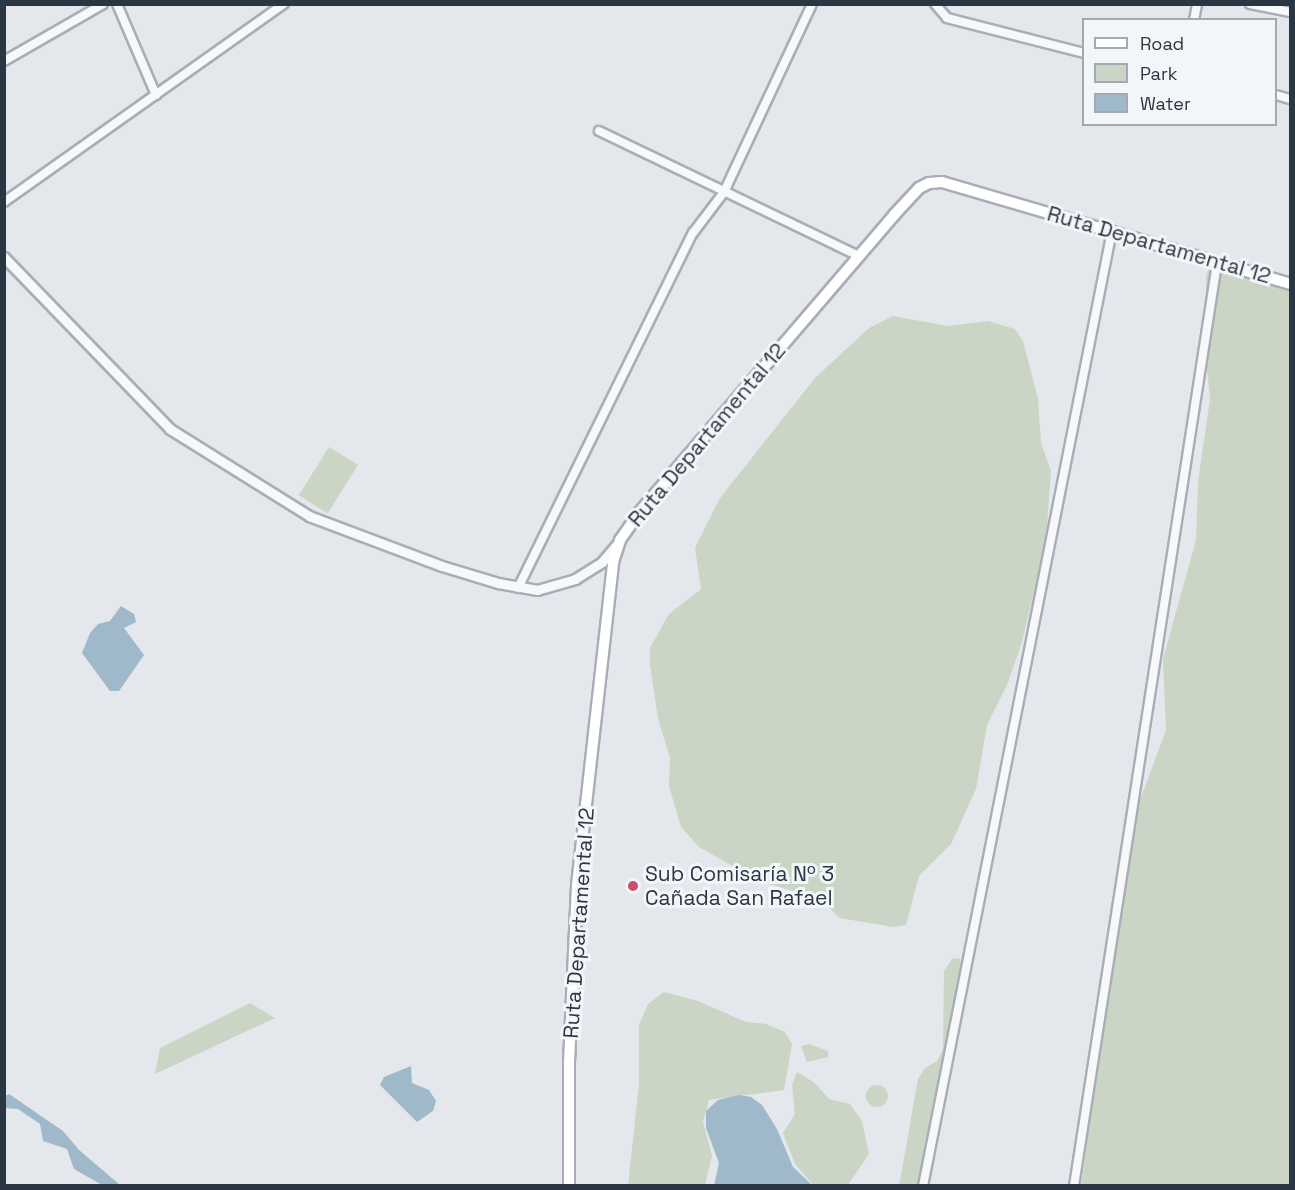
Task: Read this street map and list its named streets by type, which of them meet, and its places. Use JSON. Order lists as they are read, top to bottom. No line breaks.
{"streets":{"main road":["Ruta Departamental 12"]},"places":["Sub Comisaría Nº 3 Cañada San Rafael"],"legend":["Road","Park","Water"]}
